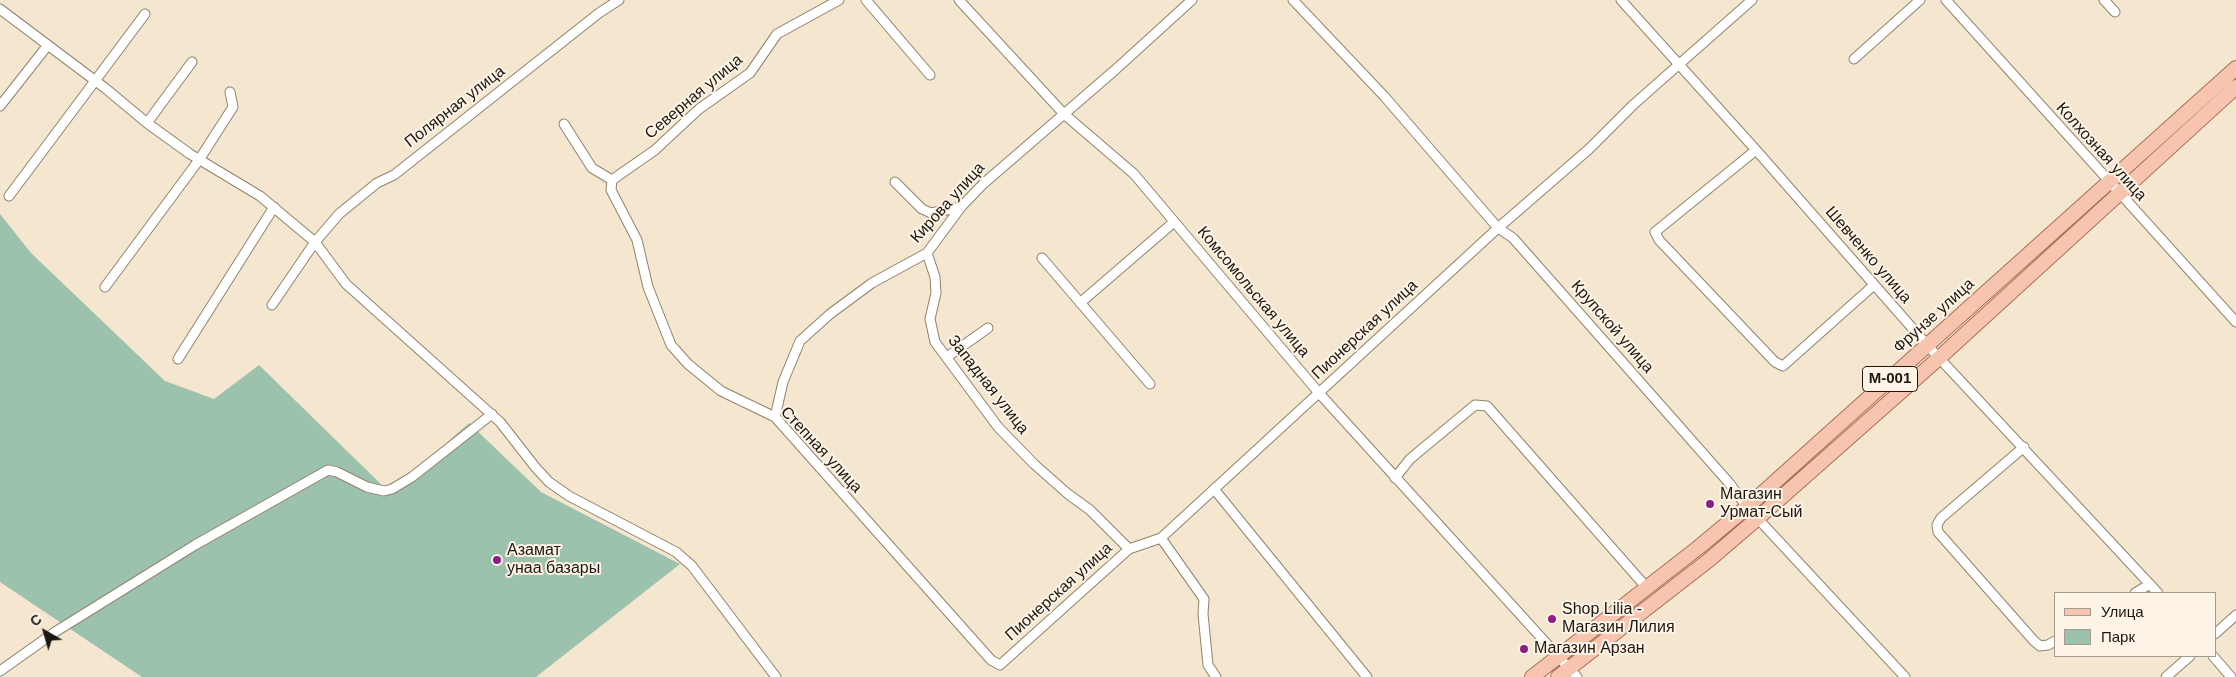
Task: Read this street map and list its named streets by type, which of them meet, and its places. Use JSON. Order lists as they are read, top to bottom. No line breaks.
{"streets":{"main road":["Фрунзе улица","M-001"],"street":["Северная улица","Полярная улица","Колхозная улица","Кирова улица","Шевченко улица","Комсомольская улица","Крупской улица","Пионерская улица","Западная улица","Степная улица"]},"crossings":[["Северная улица","Степная улица"],["Колхозная улица","Фрунзе улица"],["Кирова улица","Комсомольская улица"],["Кирова улица","Западная улица"],["Кирова улица","Степная улица"],["Шевченко улица","Фрунзе улица"],["Шевченко улица","Пионерская улица"],["Комсомольская улица","Фрунзе улица"],["Комсомольская улица","Пионерская улица"],["Фрунзе улица","Крупской улица"],["Крупской улица","Пионерская улица"],["Пионерская улица","Западная улица"],["Пионерская улица","Степная улица"]],"places":["Магазин Урмат-Сый","Азамат унаа базары","Shop Lilia - Магазин Лилия","Магазин Арзан"],"legend":["Улица","Парк"],"north":"top left"}
